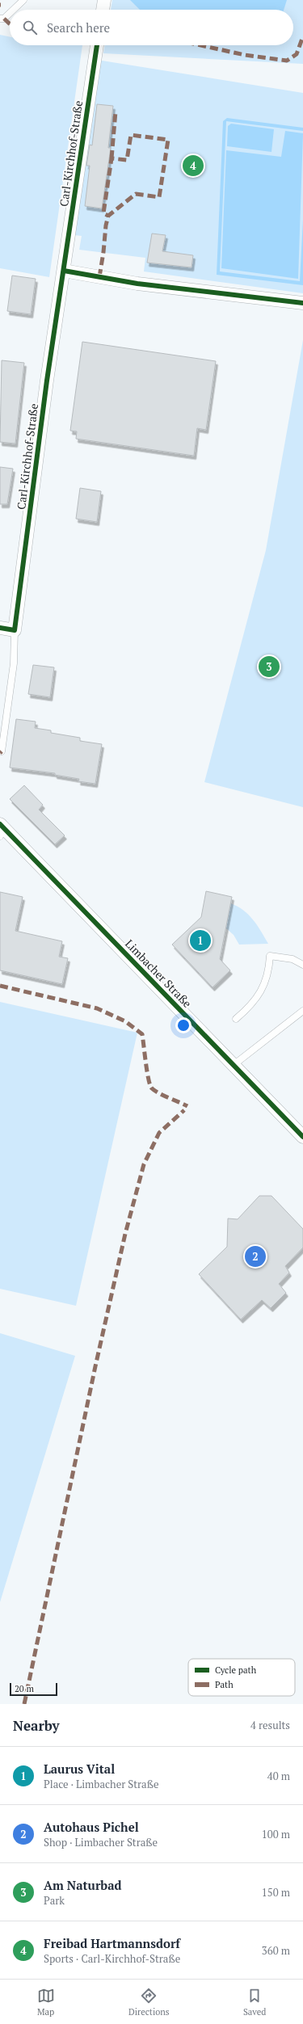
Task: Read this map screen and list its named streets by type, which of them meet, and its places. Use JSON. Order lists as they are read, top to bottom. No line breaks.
{"streets":{"street":["Carl-Kirchhof-Straße","Limbacher Straße"]},"legend":["Cycle path","Path"],"scale_bar":"20 m","page":{"search":"Search here","pins":["4","3","1","2"],"scale":"20 m","heading":["Nearby","4 results"],"list":[{"mark":"1","name":"Laurus Vital","note":"Place · Limbacher Straße","value":"40 m"},{"mark":"2","name":"Autohaus Pichel","note":"Shop · Limbacher Straße","value":"100 m"},{"mark":"3","name":"Am Naturbad","note":"Park","value":"150 m"},{"mark":"4","name":"Freibad Hartmannsdorf","note":"Sports · Carl-Kirchhof-Straße","value":"360 m"}],"nav":["Map","Directions","Saved"]}}
